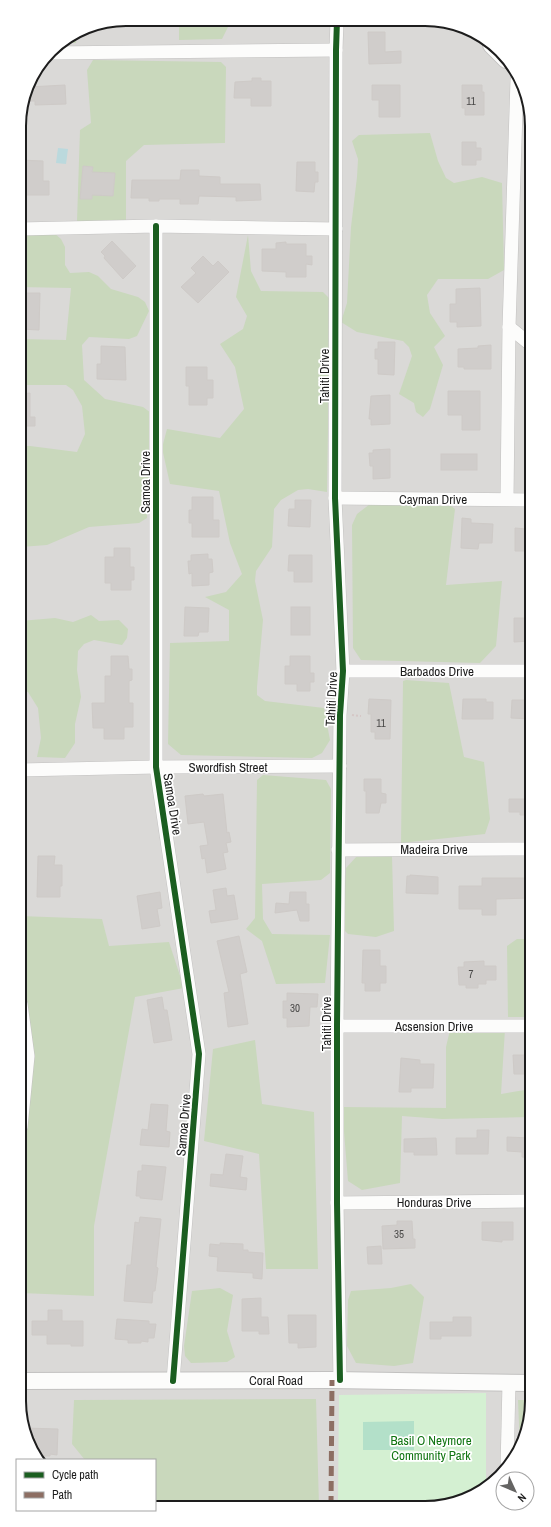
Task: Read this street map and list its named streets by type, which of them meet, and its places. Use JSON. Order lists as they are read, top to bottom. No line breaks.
{"streets":{"street":["Tahiti Drive","Samoa Drive","Cayman Drive","Barbados Drive","Swordfish Street","Madeira Drive","Acsension Drive","Honduras Drive","Coral Road"]},"crossings":[["Tahiti Drive","Cayman Drive"],["Tahiti Drive","Barbados Drive"],["Tahiti Drive","Swordfish Street"],["Tahiti Drive","Madeira Drive"],["Tahiti Drive","Acsension Drive"],["Tahiti Drive","Honduras Drive"],["Tahiti Drive","Coral Road"],["Samoa Drive","Swordfish Street"],["Samoa Drive","Coral Road"]],"parks":["Basil O Neymore Community Park"],"house_numbers":["11","11","7","30","35"],"legend":["Cycle path","Path"],"north":"bottom right"}
